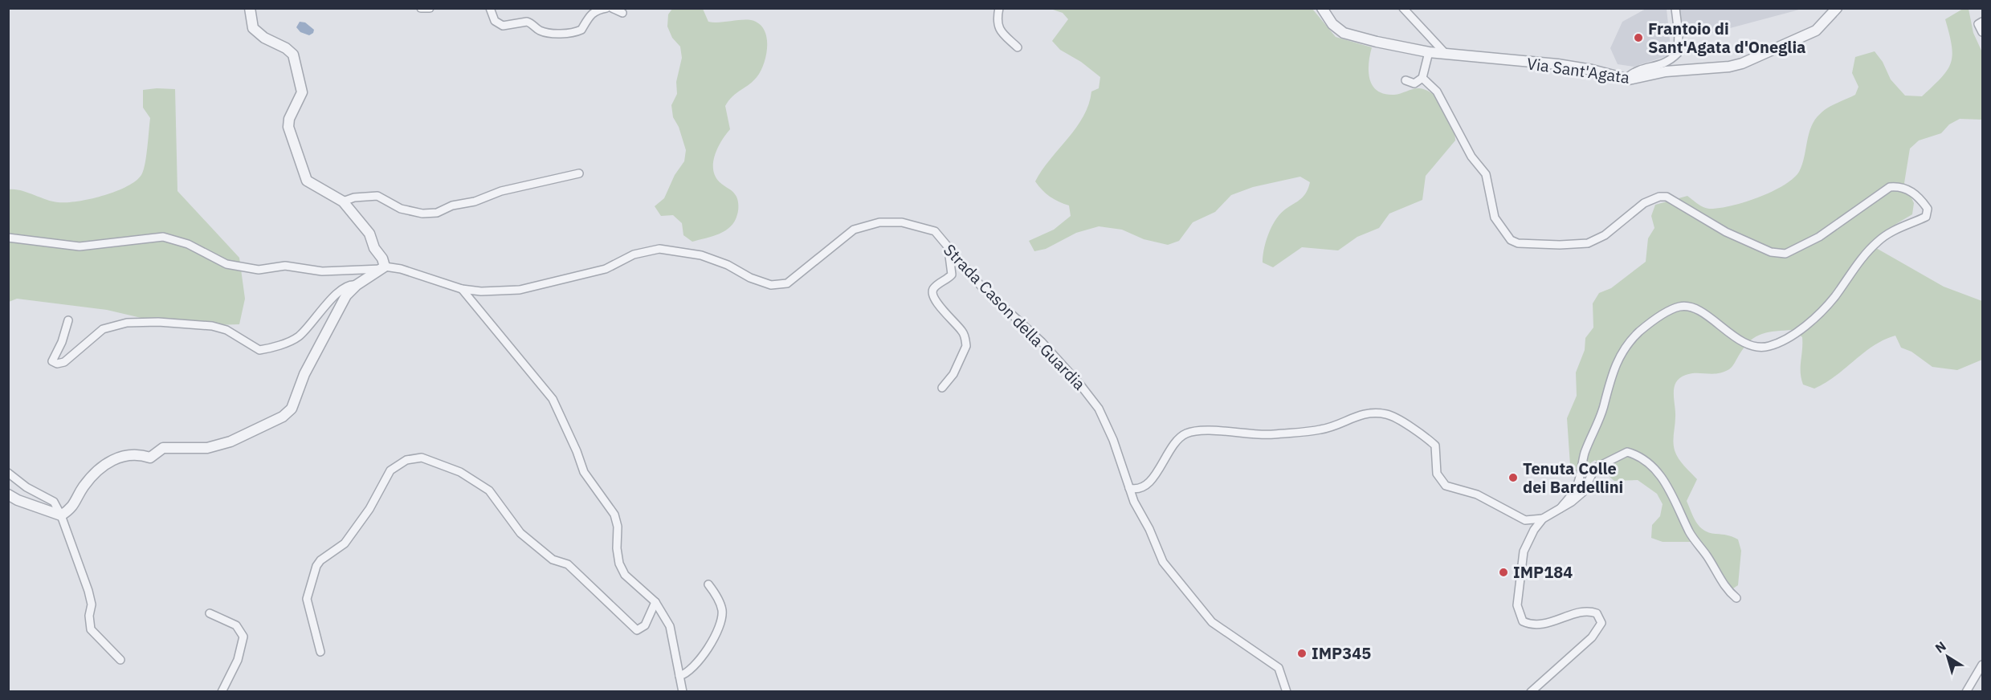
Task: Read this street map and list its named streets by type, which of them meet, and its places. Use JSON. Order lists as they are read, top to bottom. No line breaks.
{"streets":{"street":["Via Sant'Agata","Strada Cason della Guardia"]},"places":["Frantoio di Sant'Agata d'Oneglia","Tenuta Colle dei Bardellini","IMP184","IMP345"],"north":"top left"}
